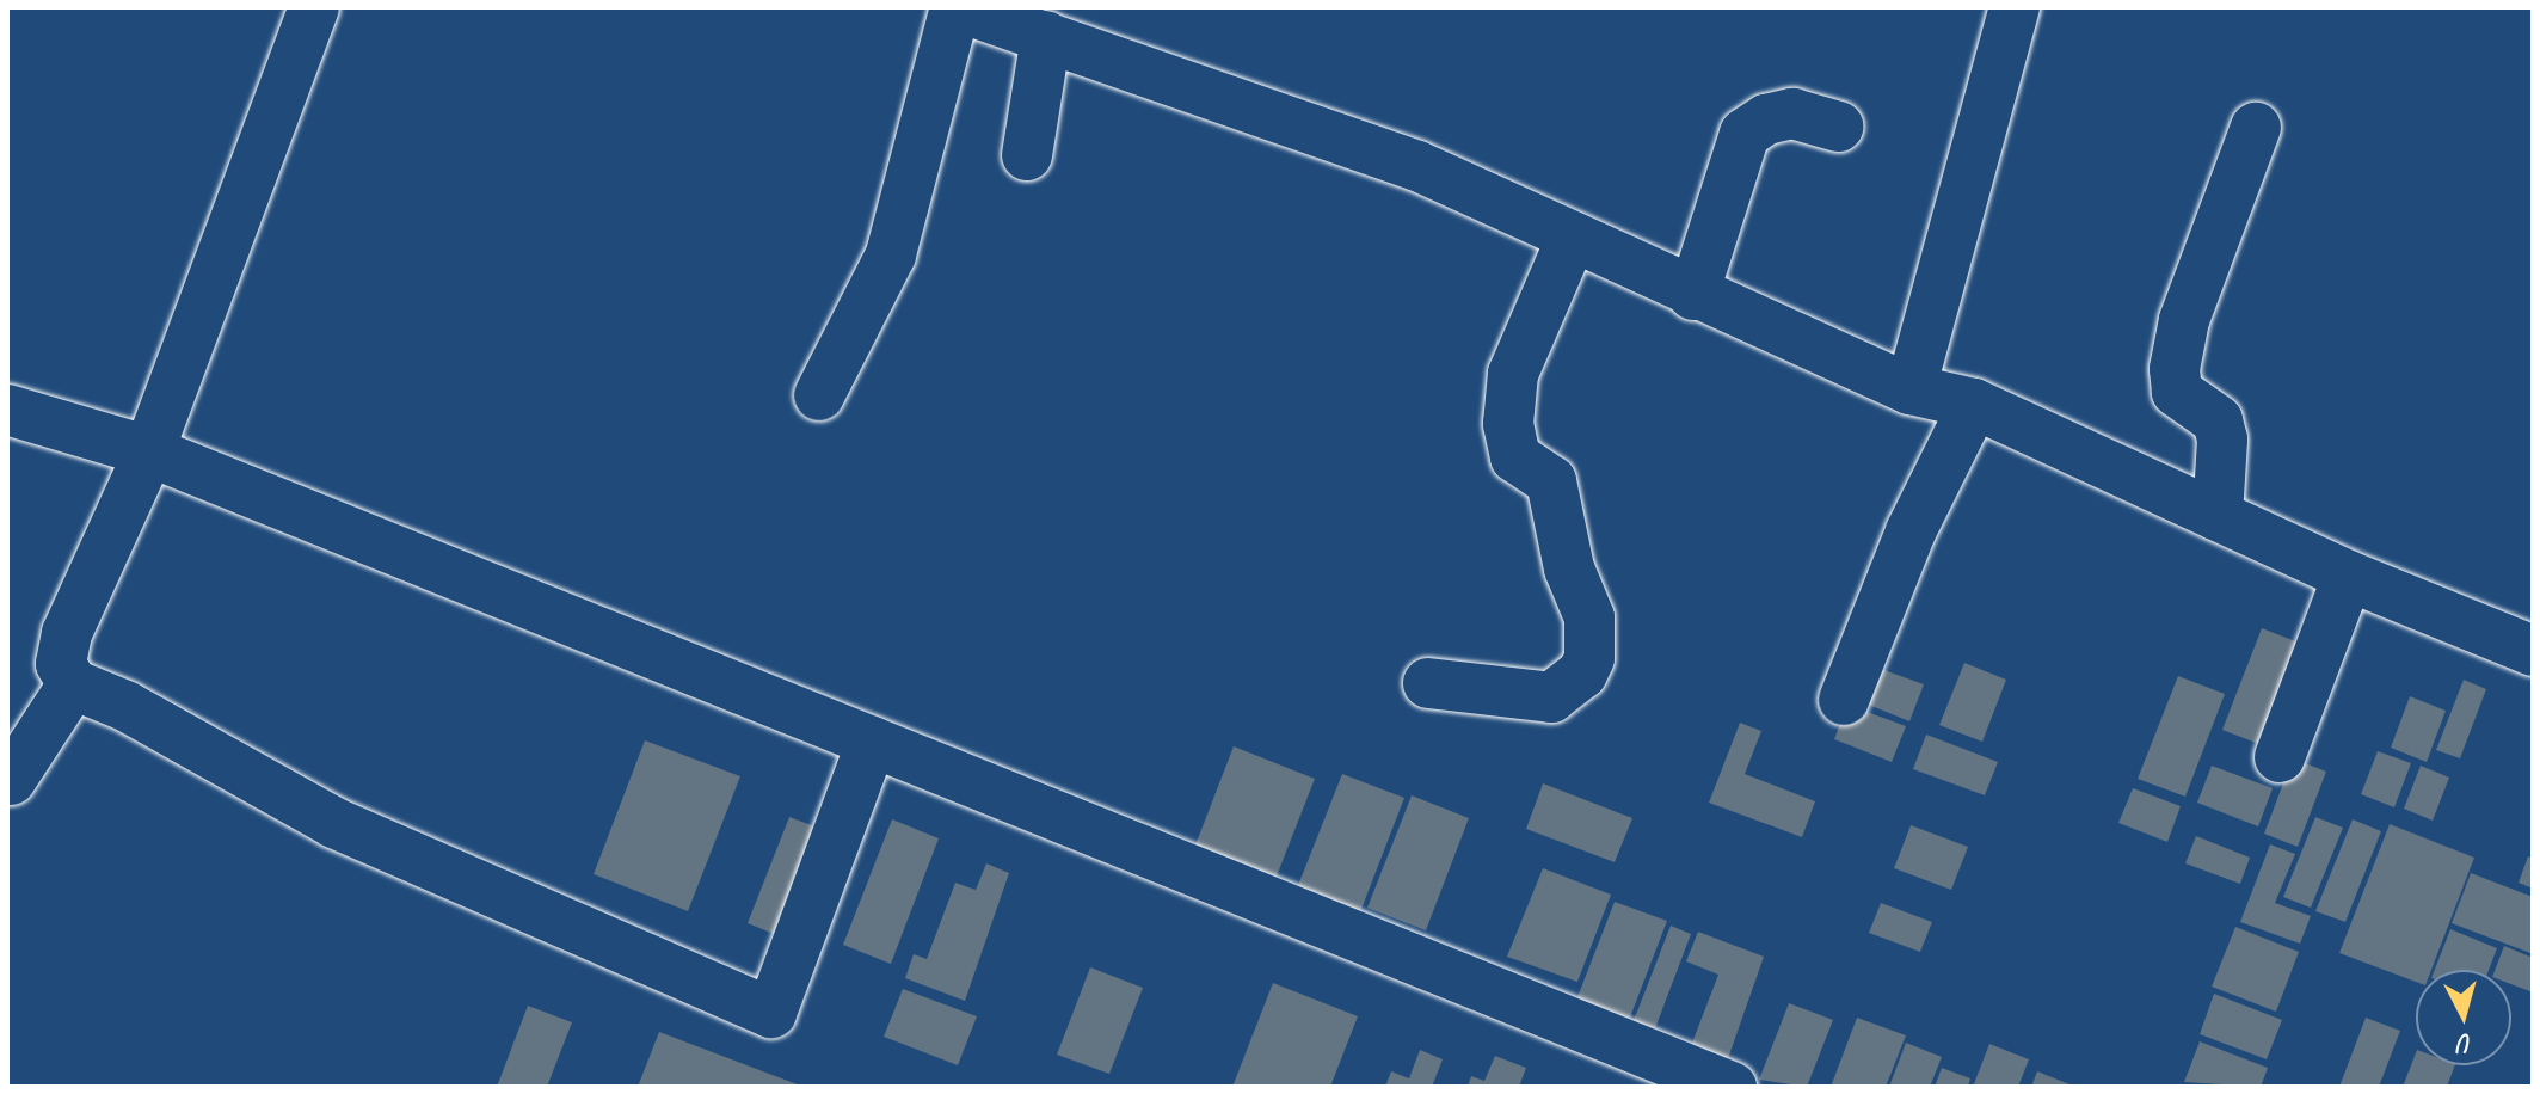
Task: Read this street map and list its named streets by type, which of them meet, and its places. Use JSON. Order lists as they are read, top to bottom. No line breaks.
{"north":"bottom"}
